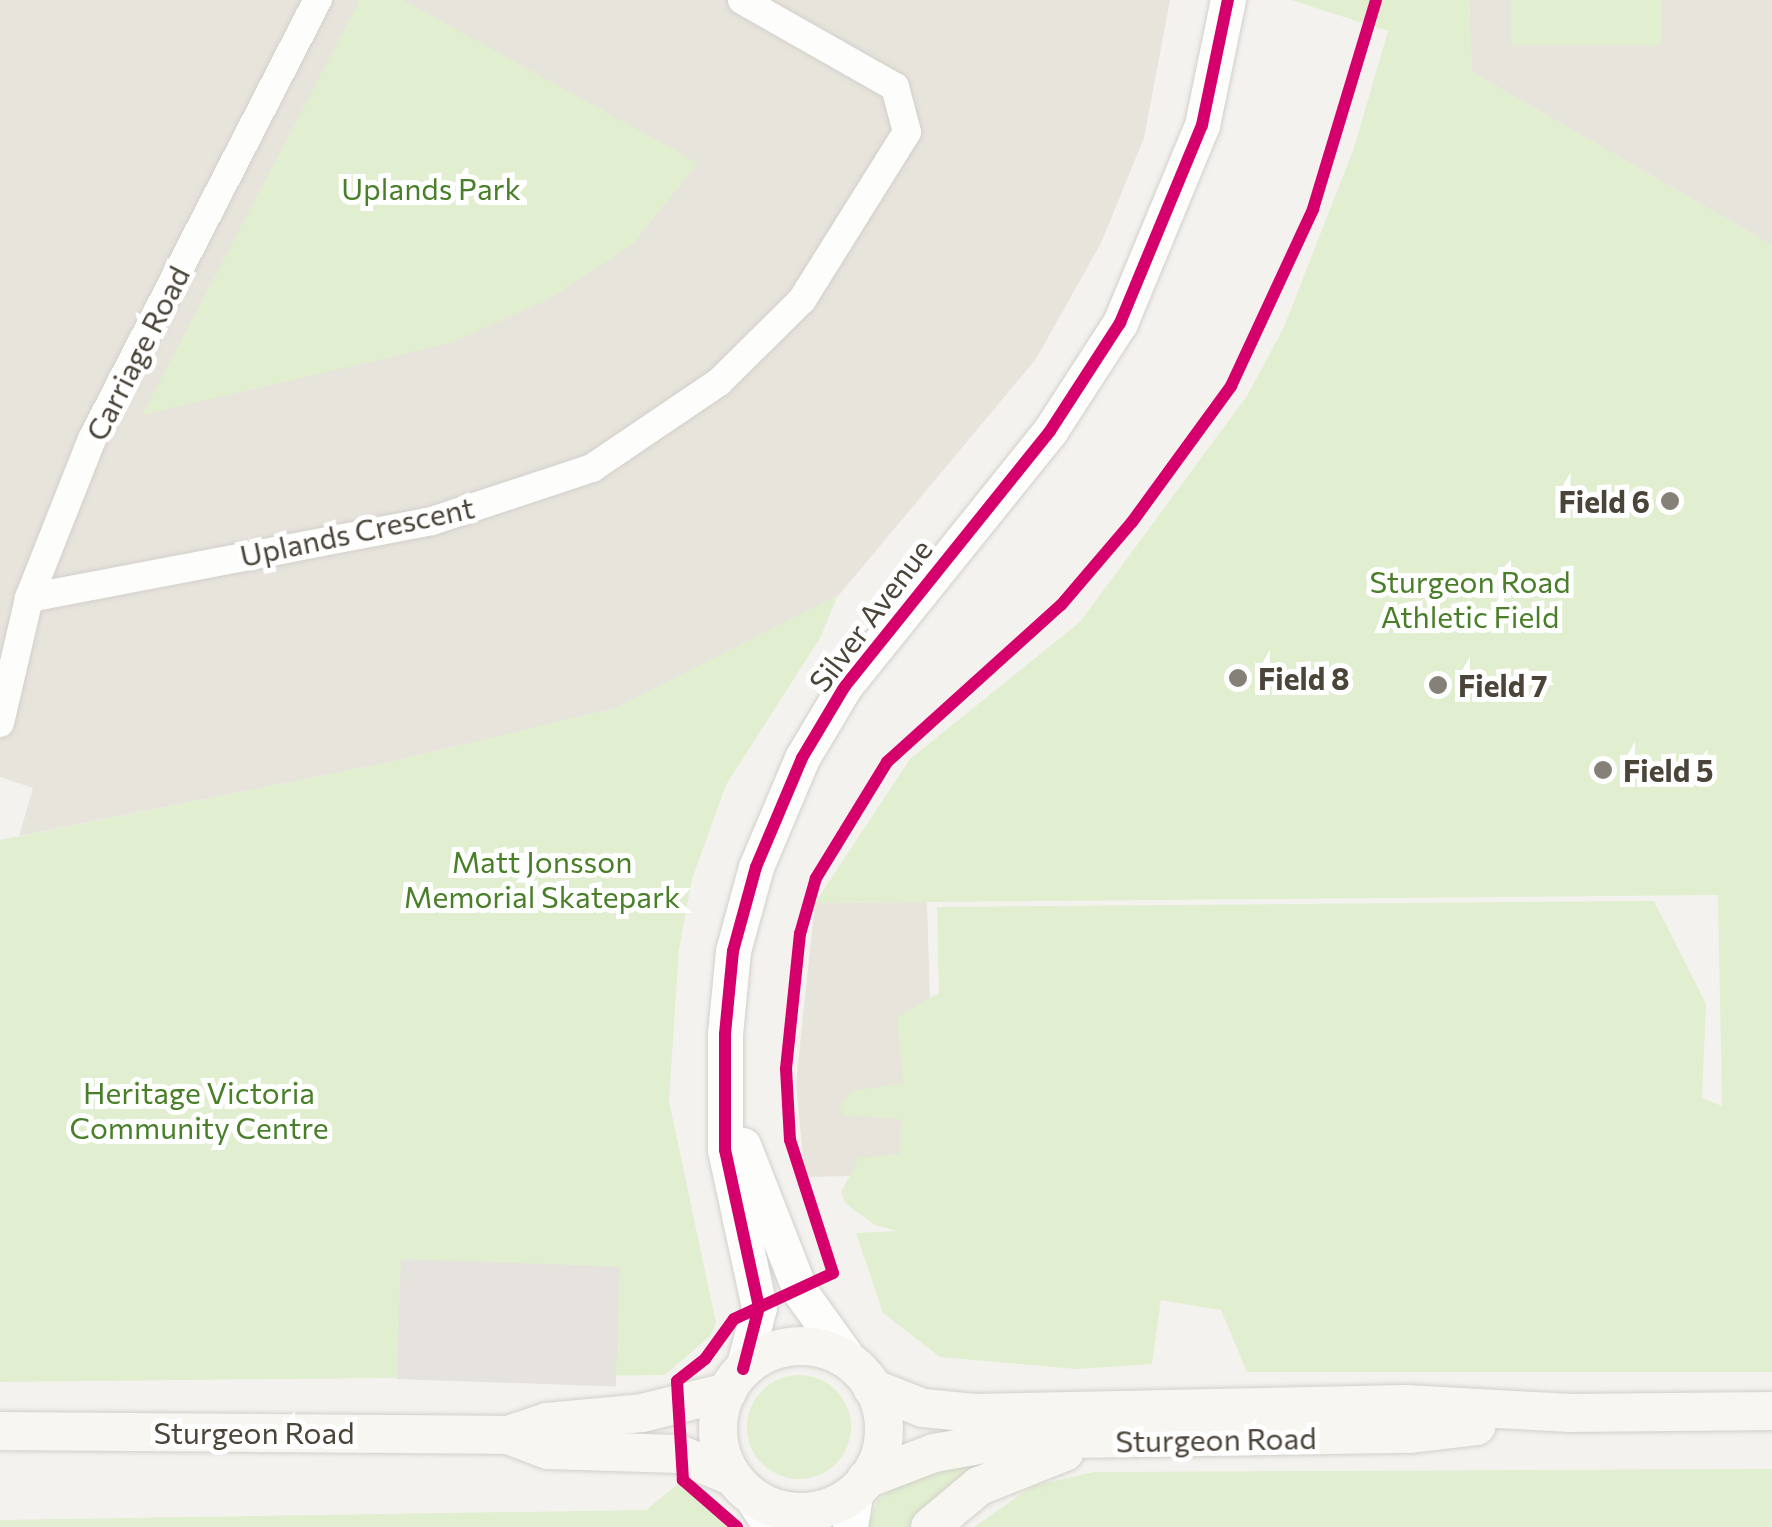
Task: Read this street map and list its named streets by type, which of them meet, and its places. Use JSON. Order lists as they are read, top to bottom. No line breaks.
{"streets":{"main road":["Sturgeon Road"],"street":["Carriage Road","Uplands Crescent","Silver Avenue"]},"crossings":[["Carriage Road","Uplands Crescent"],["Silver Avenue","Sturgeon Road"]],"parks":["Uplands Park","Sturgeon Road Athletic Field","Matt Jonsson Memorial Skatepark","Heritage Victoria Community Centre"],"places":["Field 6","Field 8","Field 7","Field 5"]}
